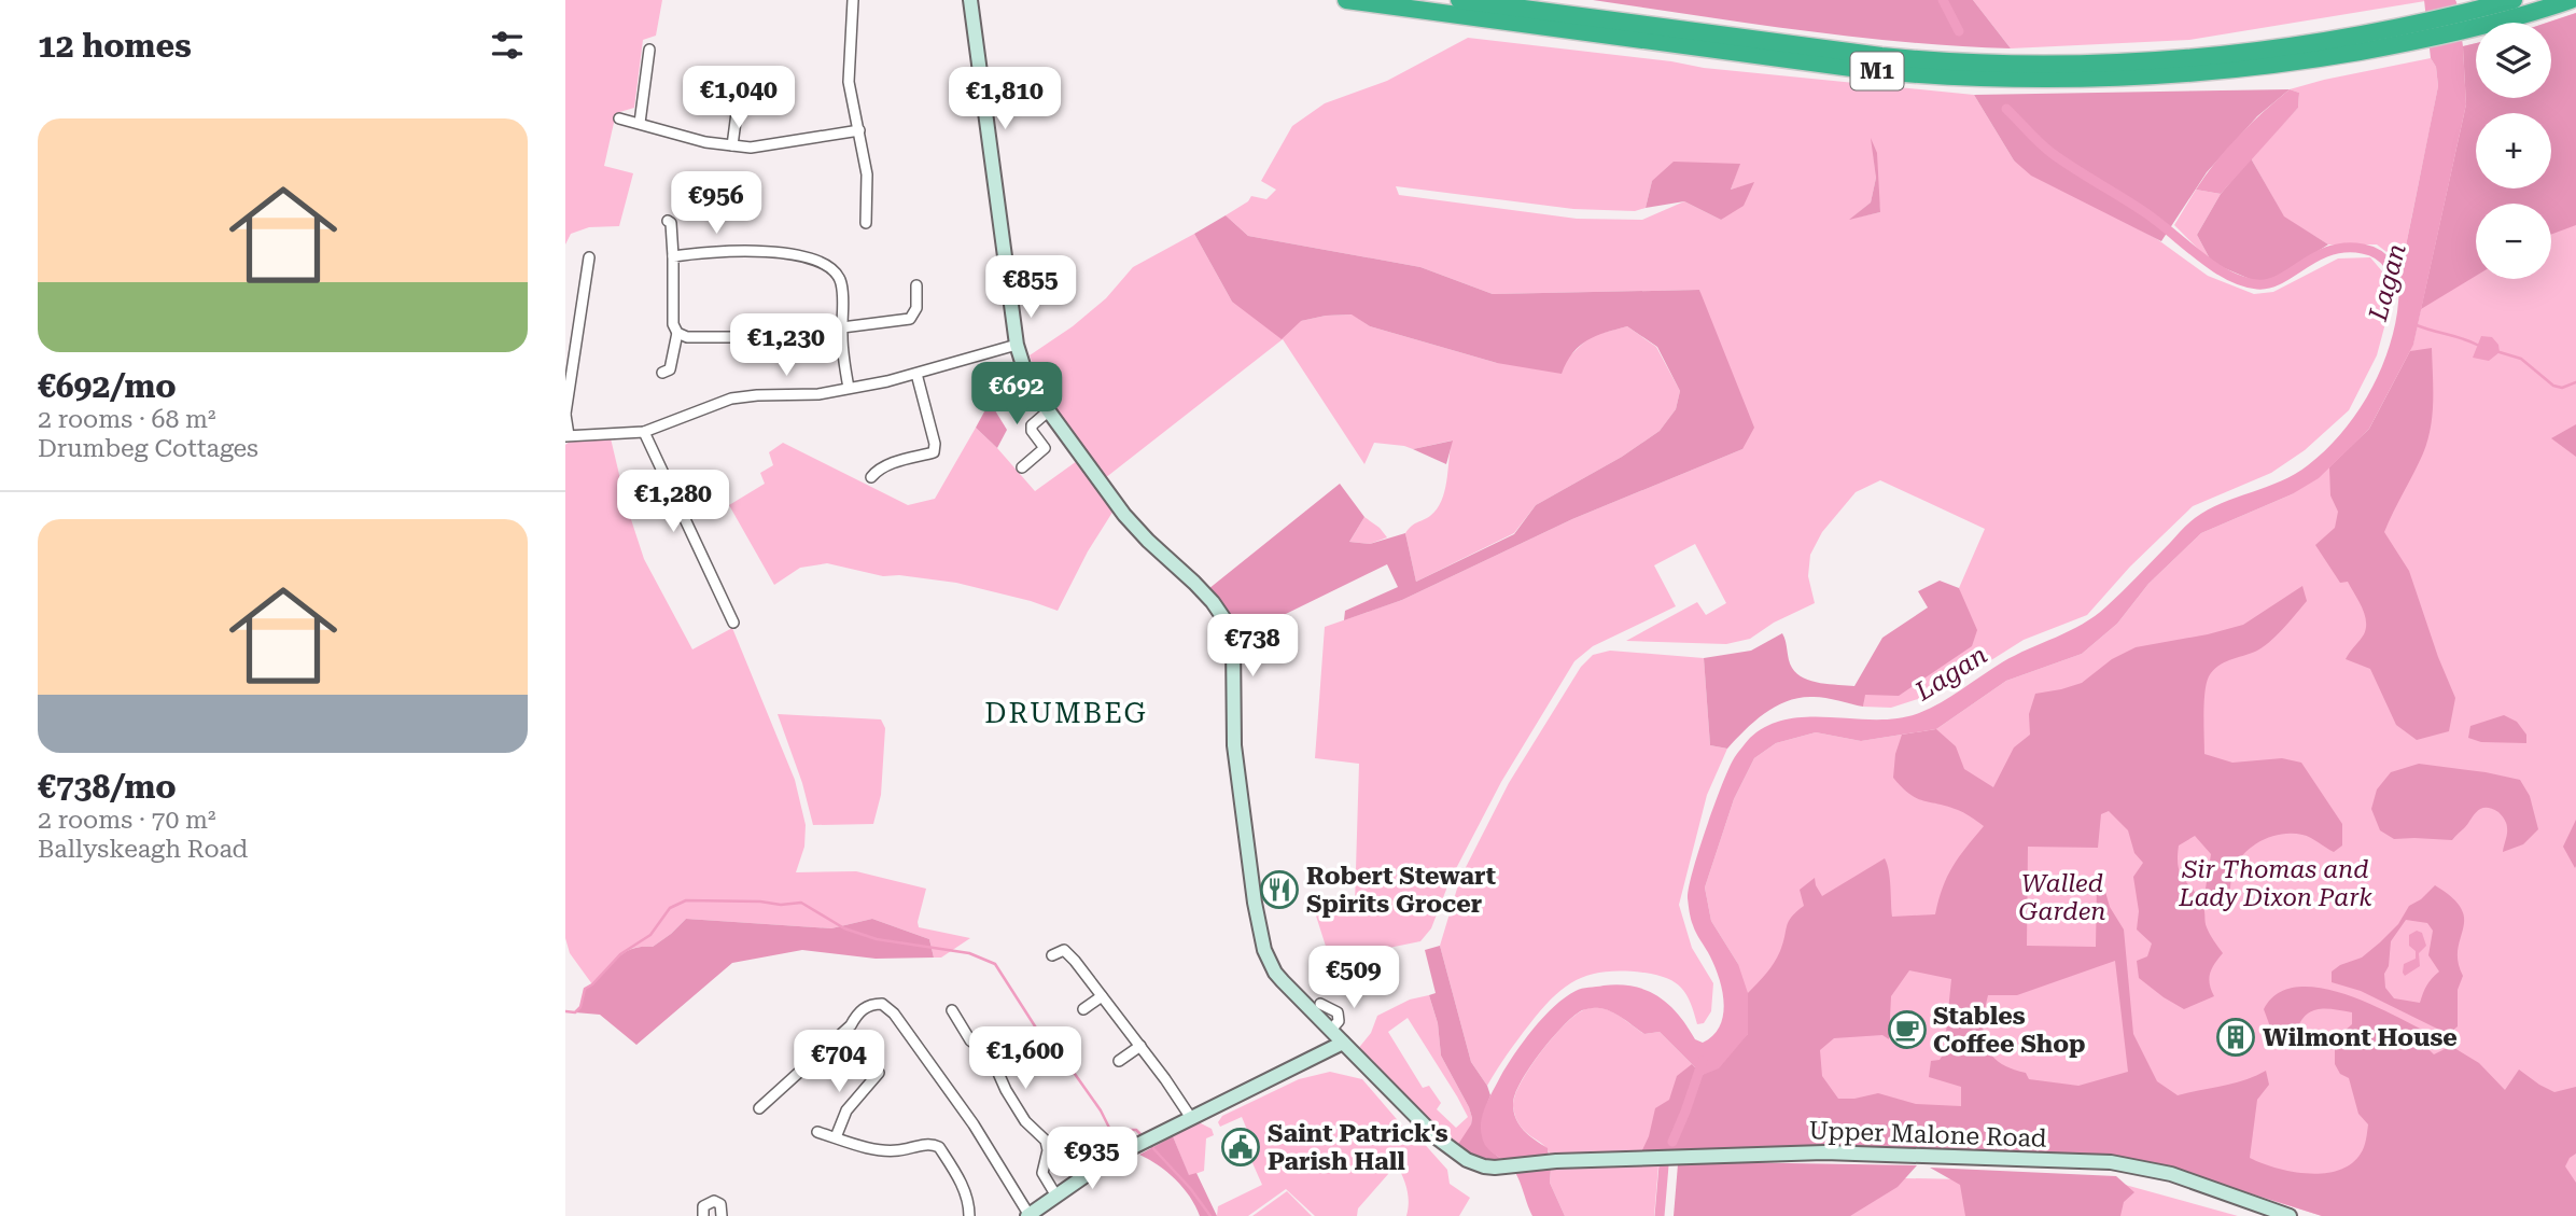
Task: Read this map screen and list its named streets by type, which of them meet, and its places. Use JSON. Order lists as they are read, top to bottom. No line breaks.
{"streets":{"highway":["M1"],"main road":["Upper Malone Road"]},"districts":["DRUMBEG"],"water":["Lagan"],"parks":["Sir Thomas and Lady Dixon Park","Walled Garden"],"places":{"restaurant":["Robert Stewart Spirits Grocer"],"cafe":["Stables Coffee Shop"],"building":["Wilmont House"],"public building":["Saint Patrick's Parish Hall"]},"page":{"heading":"12 homes","map_buttons":["+","−"],"price":["€1,040","€1,810","€956","€855","€1,230","€692","€1,280","€738","€509","€1,600","€704","€935"],"list":[{"name":"€692/mo","note":"2 rooms · 68 m² · Drumbeg Cottages"},{"name":"€738/mo","note":"2 rooms · 70 m² · Ballyskeagh Road"}]}}
